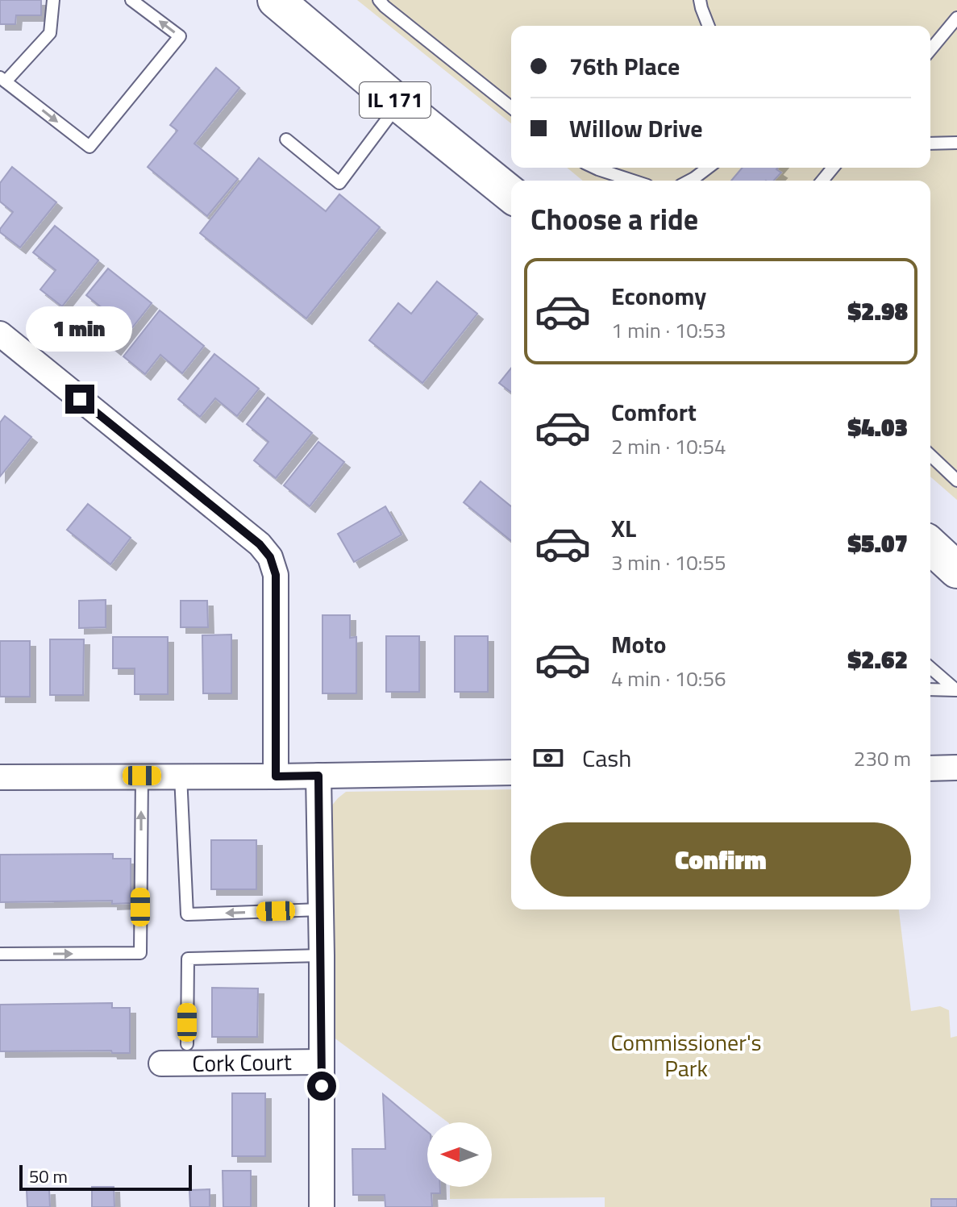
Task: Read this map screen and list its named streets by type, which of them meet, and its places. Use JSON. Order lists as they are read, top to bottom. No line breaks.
{"streets":{"main road":["IL 171"],"street":["Cork Court"]},"parks":["Commissioner's Park"],"scale_bar":"50 m","north":"left","page":{"banner":["76th Place","Willow Drive"],"heading":"Choose a ride","list":[{"name":"Economy","note":"1 min · 10:53","value":"$2.98"},{"name":"Comfort","note":"2 min · 10:54","value":"$4.03"},{"name":"XL","note":"3 min · 10:55","value":"$5.07"},{"name":"Moto","note":"4 min · 10:56","value":"$2.62"}],"bubble":"1 min","pay":["Cash","230 m"],"buttons":"Confirm","scale":"50 m"}}
